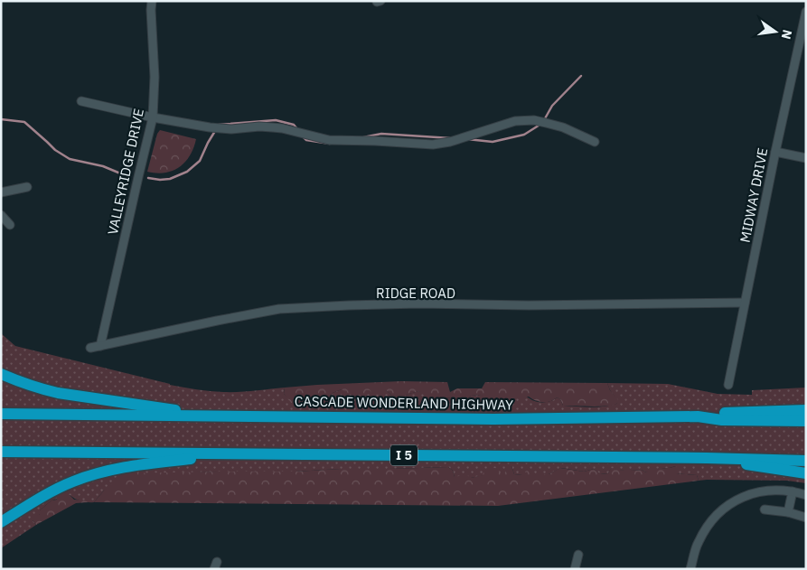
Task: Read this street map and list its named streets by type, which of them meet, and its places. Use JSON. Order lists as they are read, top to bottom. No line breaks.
{"streets":{"highway":["CASCADE WONDERLAND HIGHWAY","I 5"],"street":["VALLEYRIDGE DRIVE","MIDWAY DRIVE","RIDGE ROAD"]},"crossings":[["VALLEYRIDGE DRIVE","RIDGE ROAD"],["MIDWAY DRIVE","RIDGE ROAD"]],"north":"right"}
